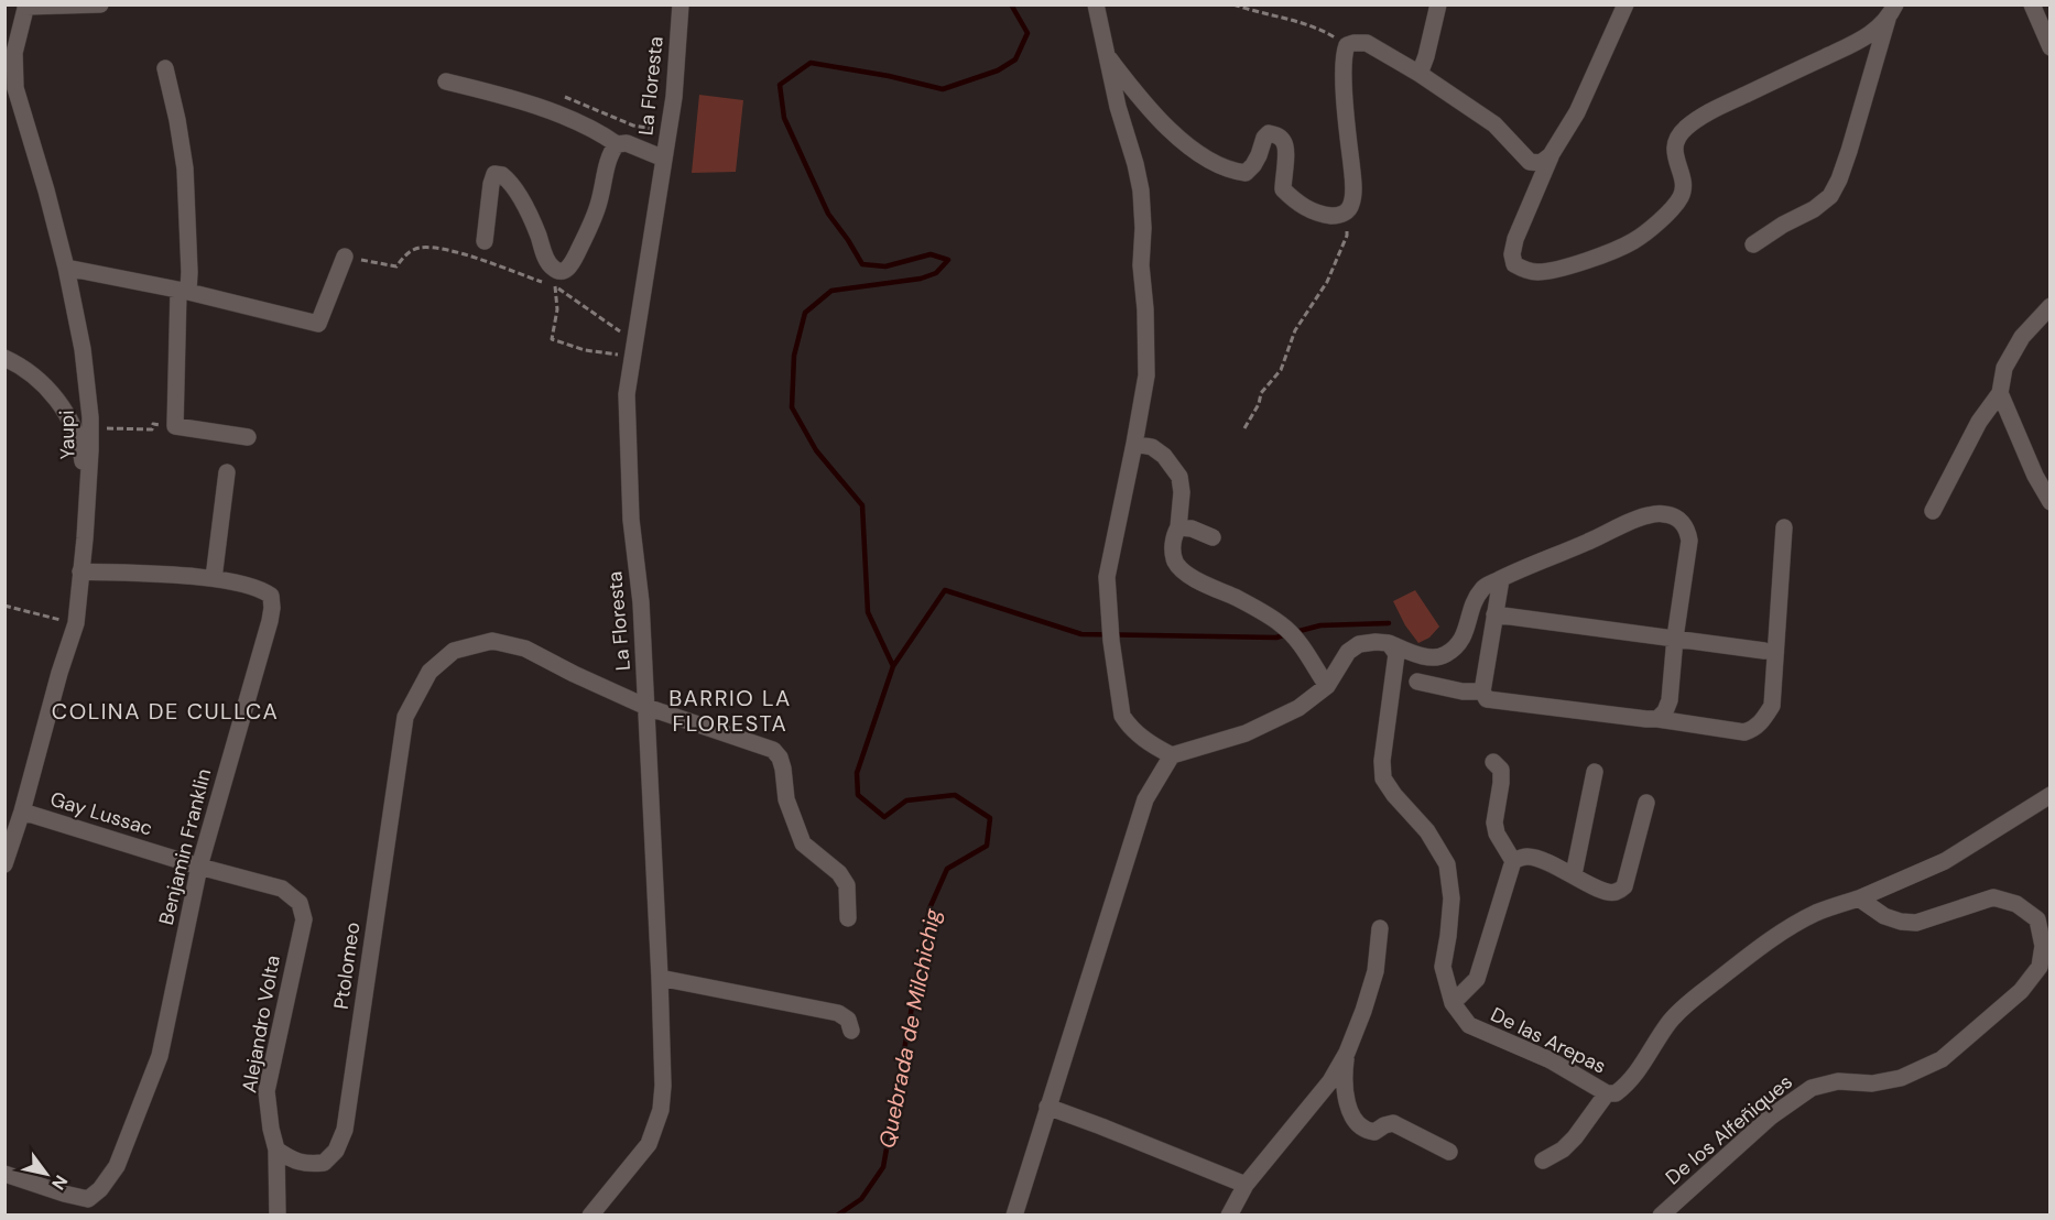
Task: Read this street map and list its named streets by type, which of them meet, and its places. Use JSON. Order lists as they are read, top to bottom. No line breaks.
{"streets":{"street":["La Floresta","Yaupi","Gay Lussac","Benjamin Franklin","Ptolomeo","Alejandro Volta","De las Arepas","De los Alfeñiques"]},"crossings":[["La Floresta","Ptolomeo"],["Yaupi","Gay Lussac"],["Yaupi","Benjamin Franklin"],["Gay Lussac","Benjamin Franklin"],["Gay Lussac","Alejandro Volta"],["Ptolomeo","Alejandro Volta"],["De las Arepas","De los Alfeñiques"]],"districts":["BARRIO LA FLORESTA","COLINA DE CULLCA"],"water":["Quebrada de Milchichig"],"north":"bottom right"}
